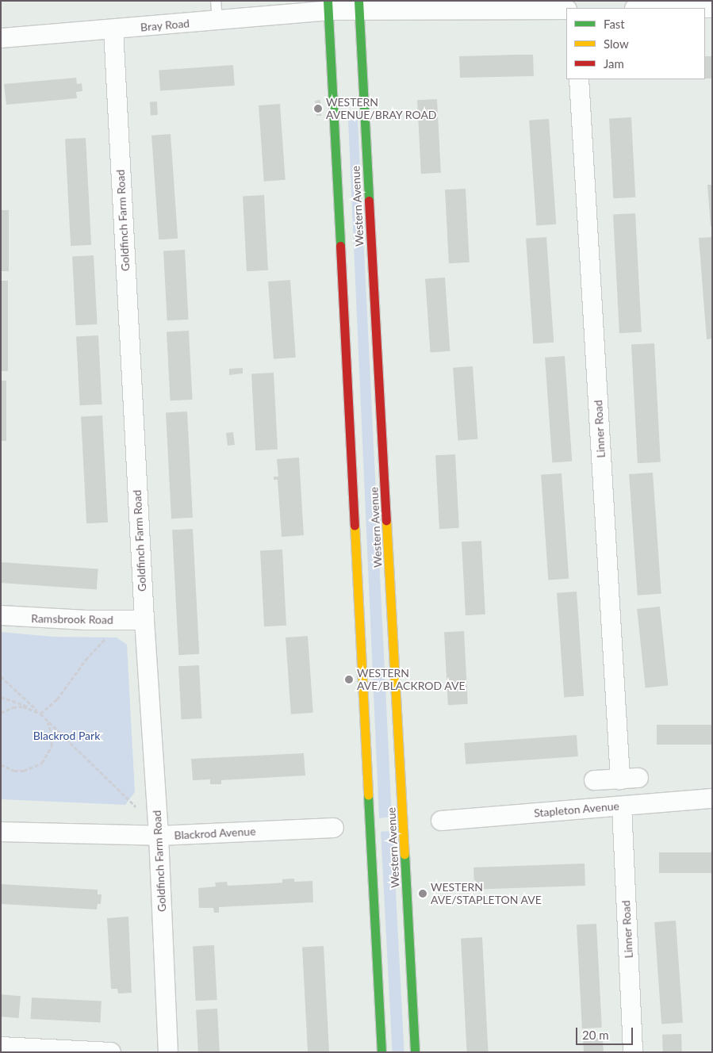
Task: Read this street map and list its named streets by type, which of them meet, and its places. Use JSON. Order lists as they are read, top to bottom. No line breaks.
{"streets":{"street":["Bray Road","Western Avenue","Goldfinch Farm Road","Linner Road","Ramsbrook Road","Stapleton Avenue","Blackrod Avenue"]},"crossings":[["Bray Road","Western Avenue"],["Bray Road","Goldfinch Farm Road"],["Goldfinch Farm Road","Ramsbrook Road"],["Goldfinch Farm Road","Blackrod Avenue"],["Linner Road","Stapleton Avenue"]],"parks":["Blackrod Park"],"places":["WESTERN AVENUE/BRAY ROAD","WESTERN AVE/BLACKROD AVE","WESTERN AVE/STAPLETON AVE"],"legend":["Fast","Slow","Jam"],"scale_bar":"20 m"}
